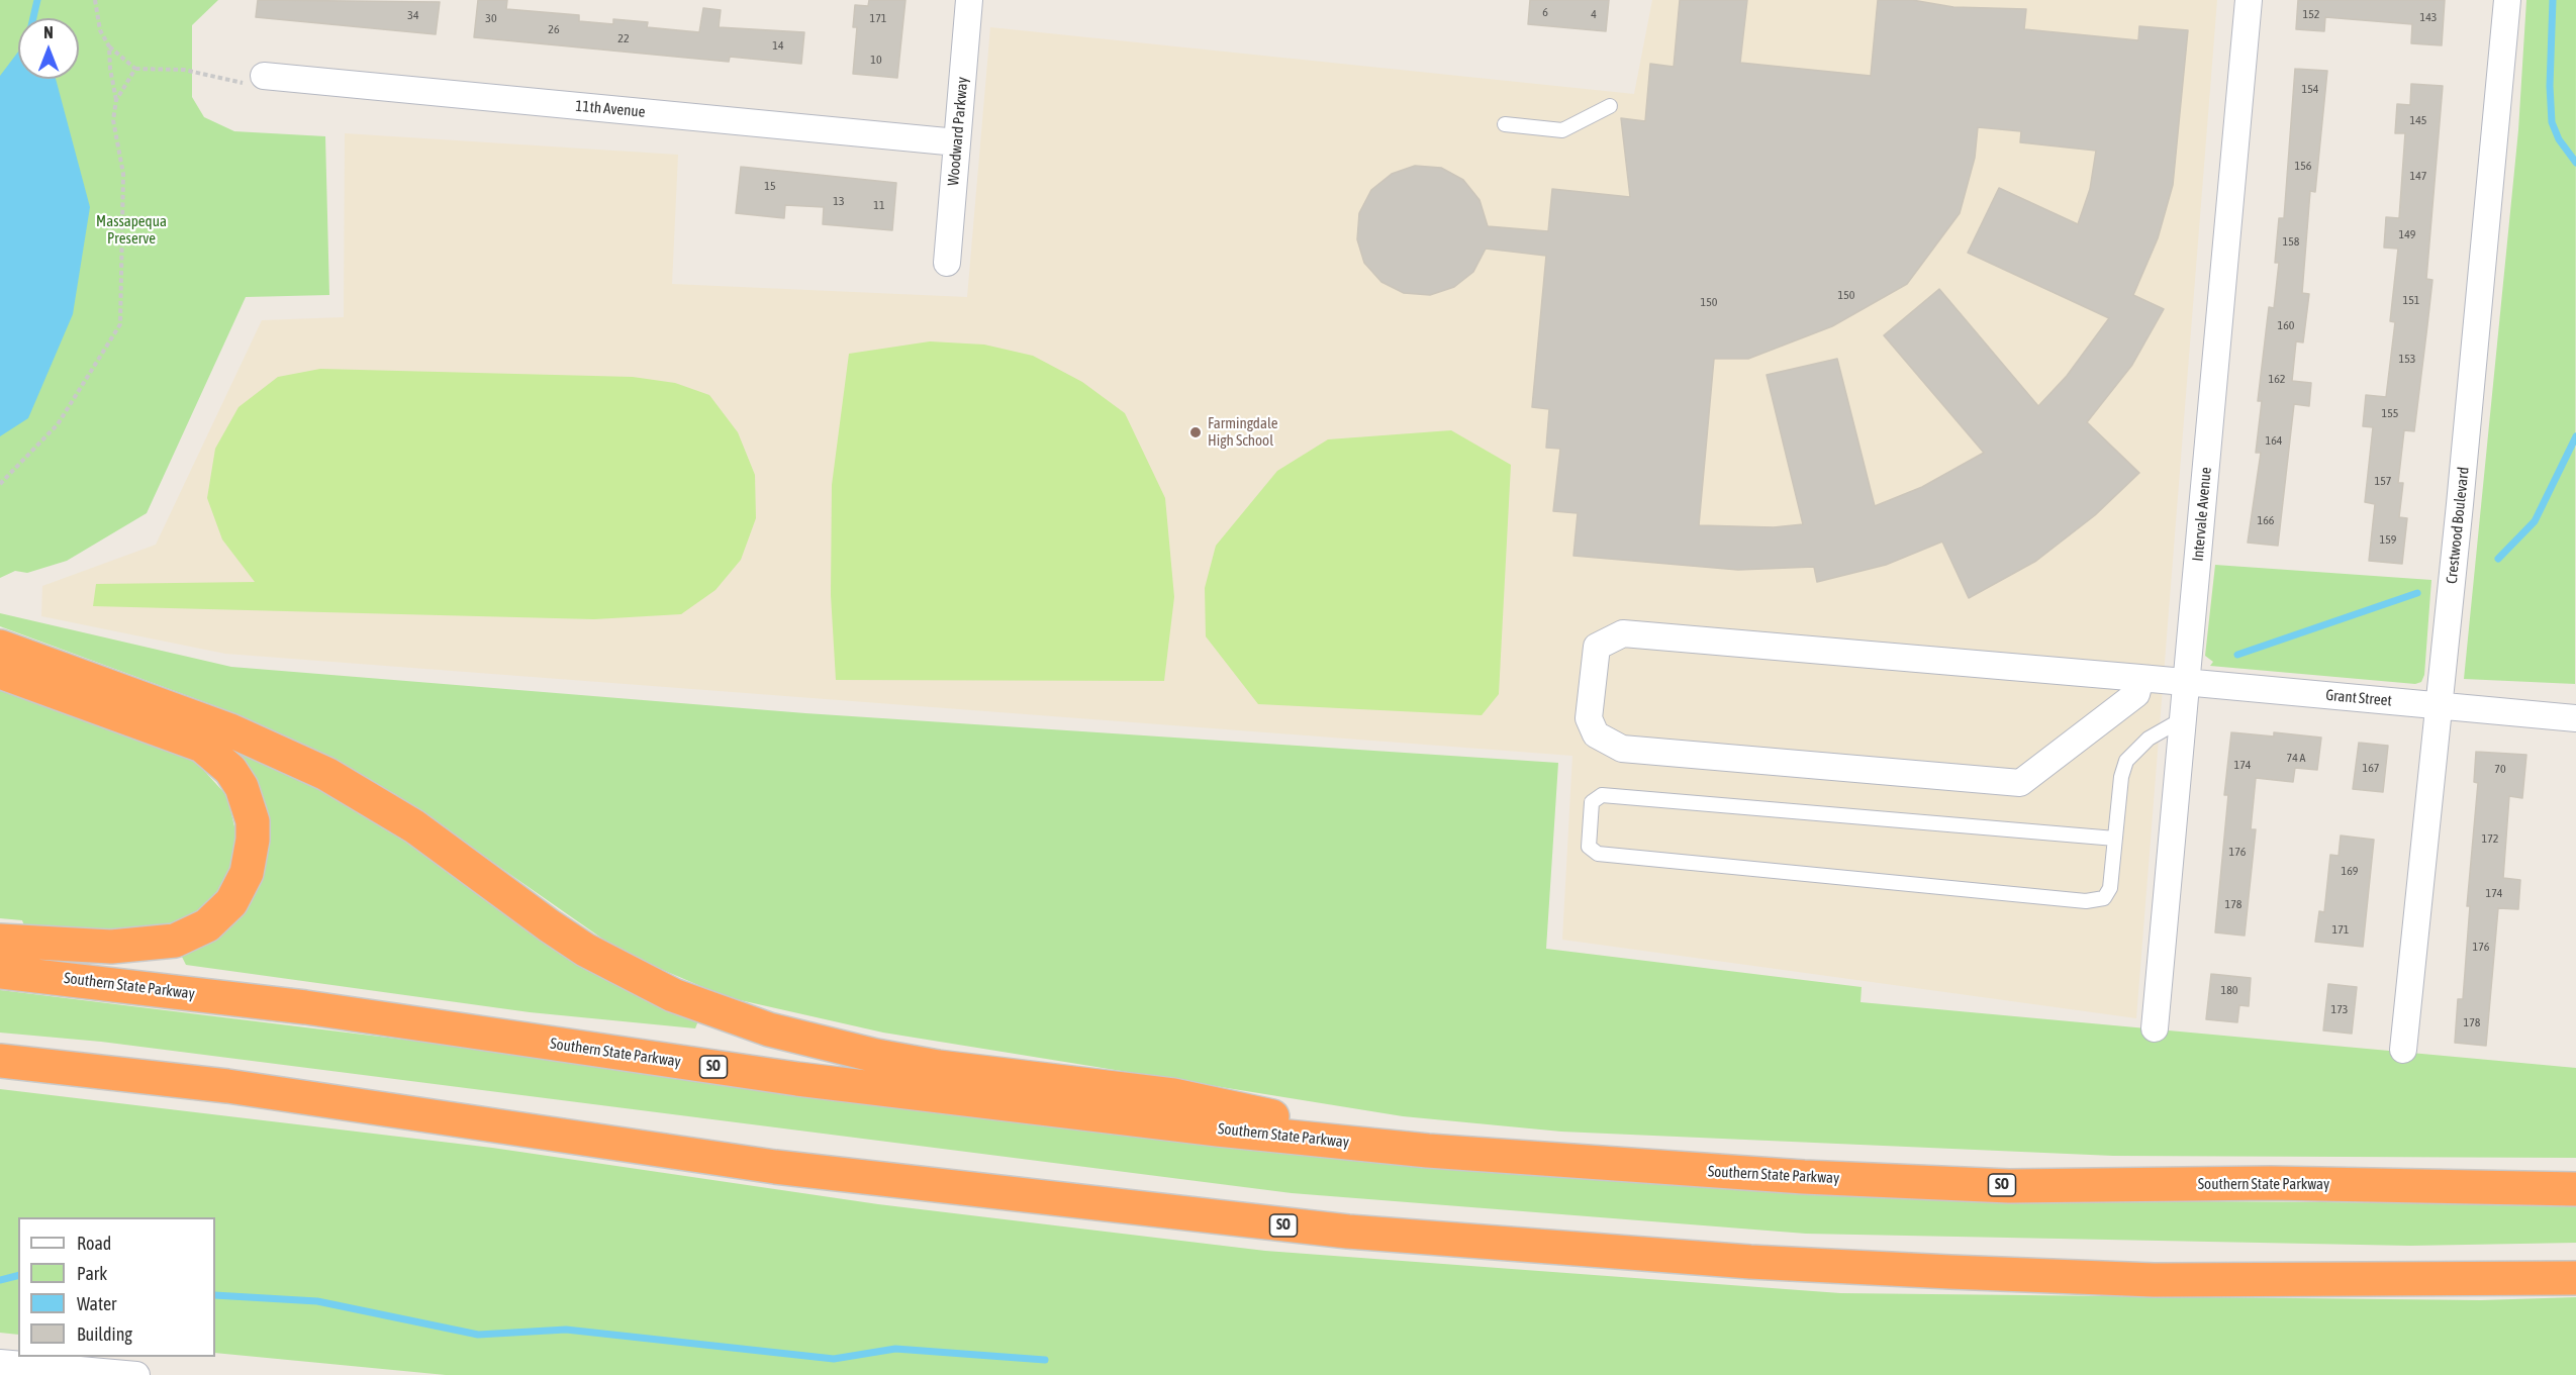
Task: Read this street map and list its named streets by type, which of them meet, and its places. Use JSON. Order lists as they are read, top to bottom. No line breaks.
{"streets":{"highway":["Southern State Parkway","SO"],"street":["11th Avenue","Woodward Parkway","Intervale Avenue","Crestwood Boulevard","Grant Street"]},"crossings":[["11th Avenue","Woodward Parkway"],["Intervale Avenue","Grant Street"],["Crestwood Boulevard","Grant Street"]],"parks":["Massapequa Preserve"],"places":["Farmingdale High School"],"house_numbers":["6","4","152","34","143","30","171","26","22","14","10","154","145","156","147","15","13","11","149","158","150","151","150","160","153","162","155","164","157","166","159","74 A","174","167","70","172","176","169","174","178","171","176","180","173","178"],"legend":["Road","Park","Water","Building"],"north":"top"}
